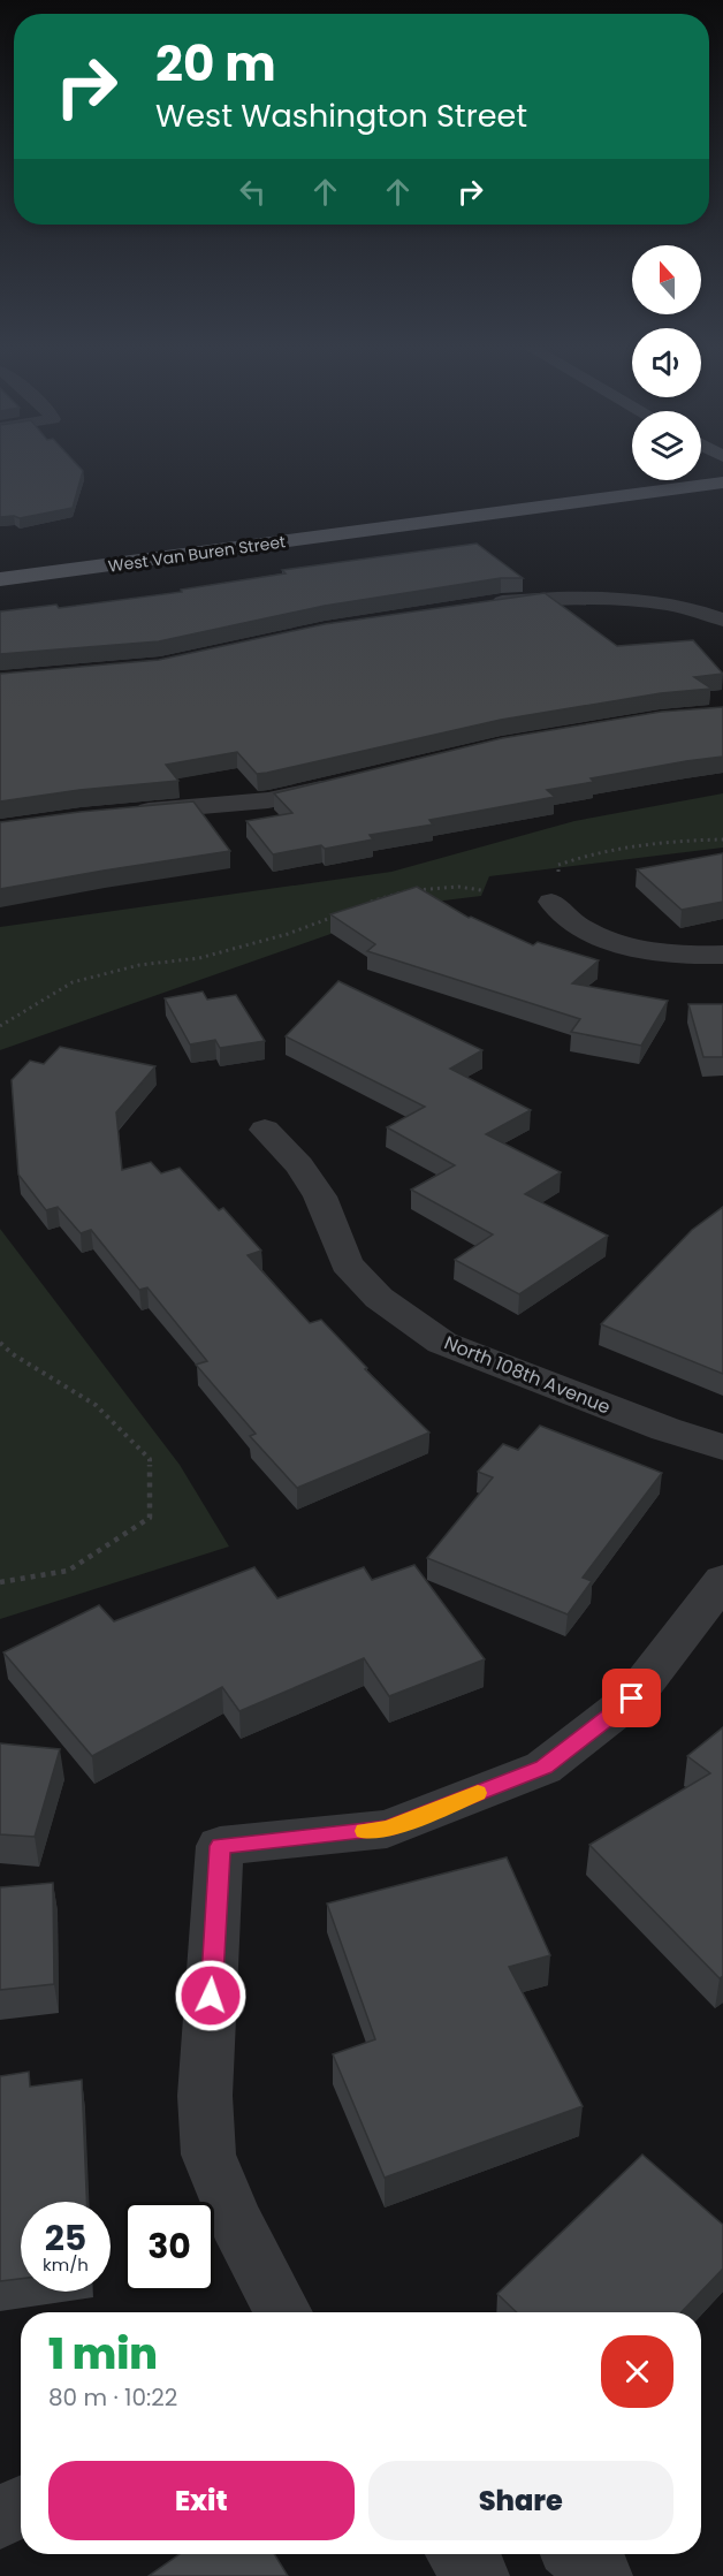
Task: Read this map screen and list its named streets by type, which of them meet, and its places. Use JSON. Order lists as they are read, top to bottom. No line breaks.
{"streets":{"main road":["West Van Buren Street"],"street":["North 108th Avenue"]},"north":"top","page":{"turn":["20 m","West Washington Street"],"speed":"25 km/h","limit":"30","heading":["1 min","80 m · 10:22"],"buttons":["Exit","Share"]}}
